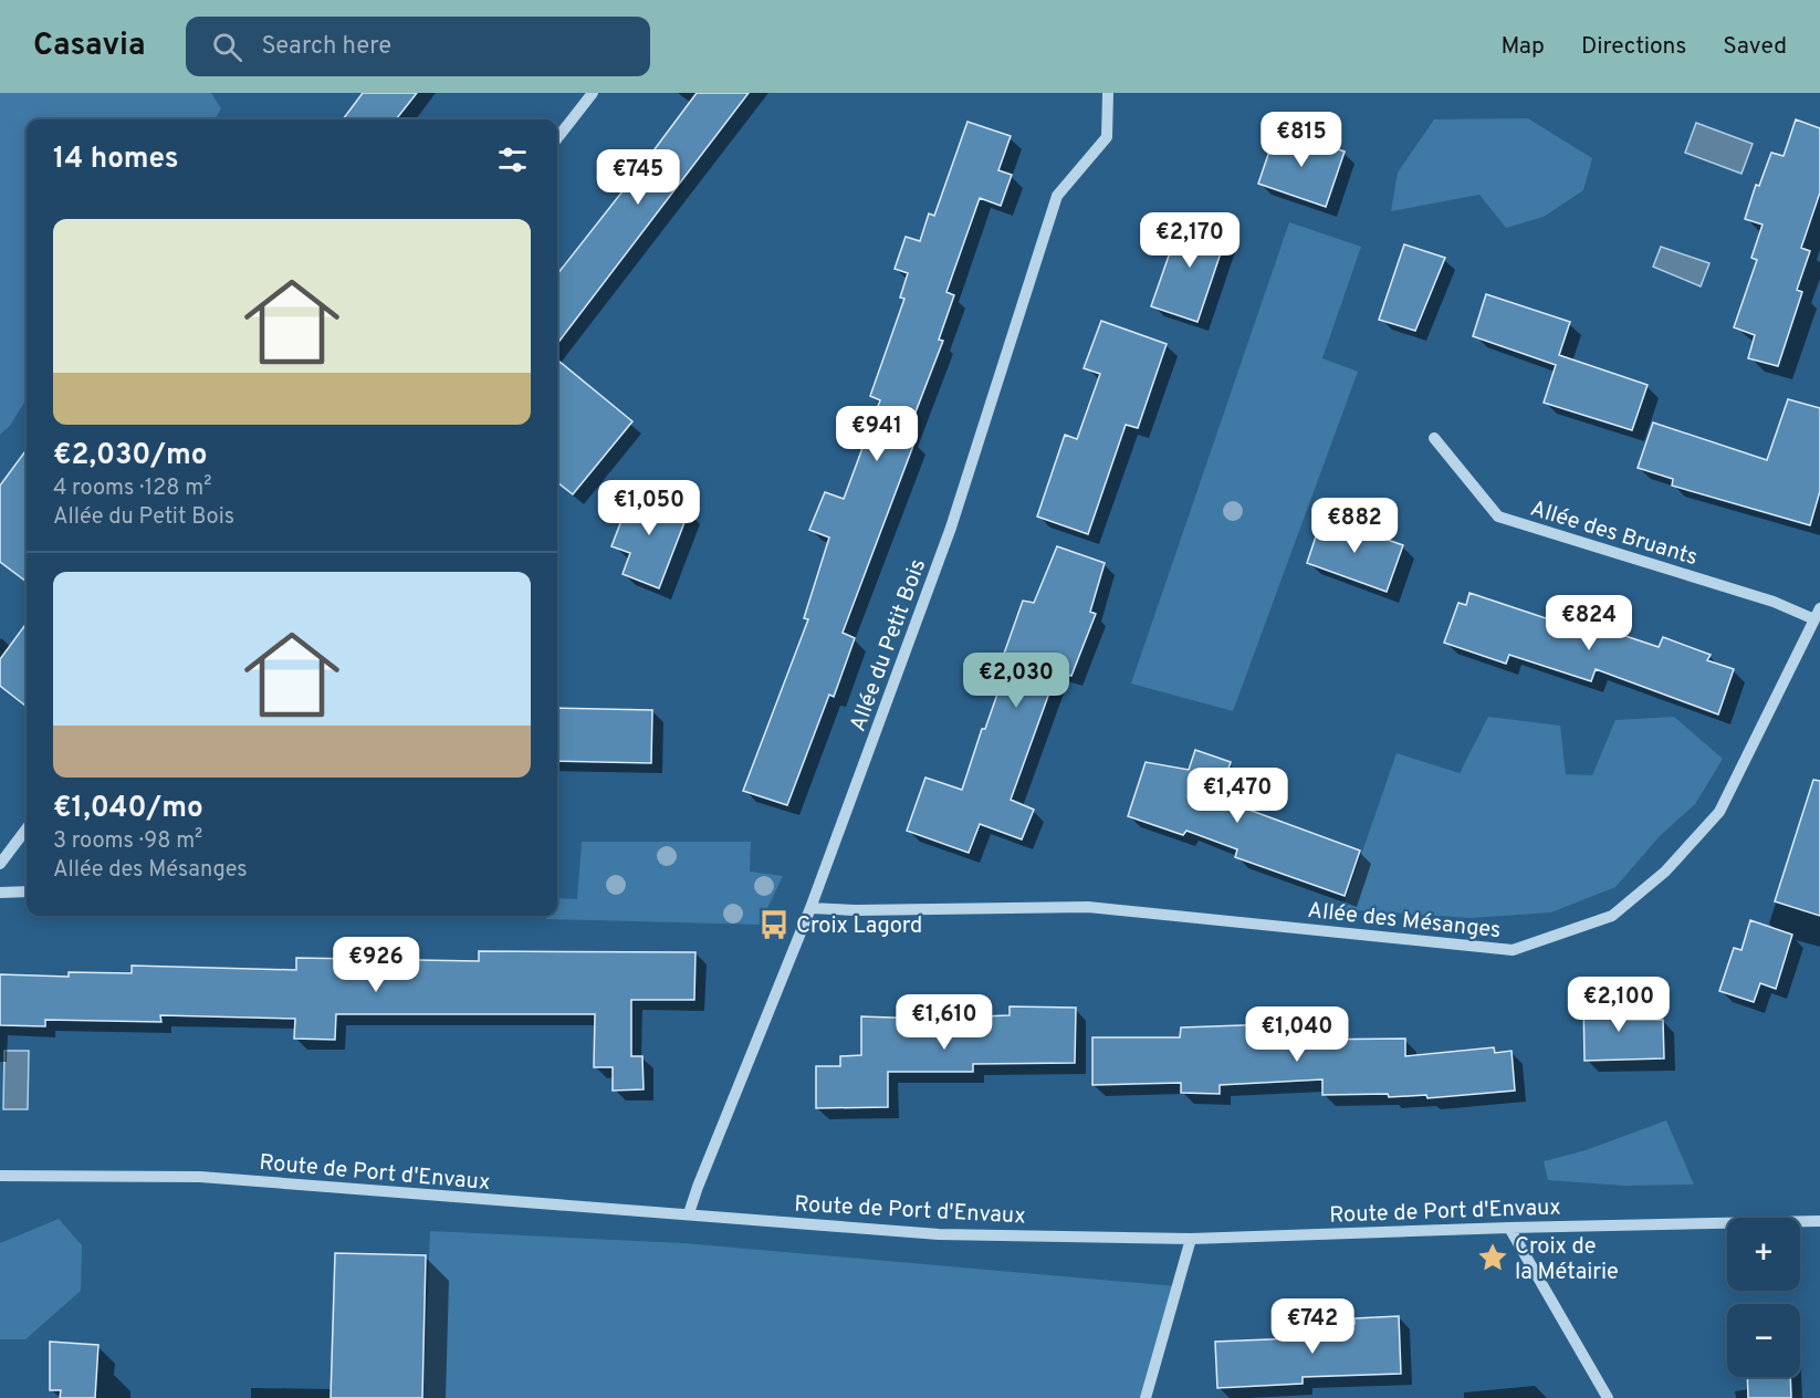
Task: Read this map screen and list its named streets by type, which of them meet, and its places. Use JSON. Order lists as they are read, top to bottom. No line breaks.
{"streets":{"street":["Allée des Bruants","Allée du Petit Bois","Allée des Mésanges","Route de Port d'Envaux"]},"crossings":[["Allée des Bruants","Allée des Mésanges"],["Allée du Petit Bois","Allée des Mésanges"],["Allée du Petit Bois","Route de Port d'Envaux"]],"places":{"bus stop":["Croix Lagord"],"place":["Croix de la Métairie"]},"page":{"header":"Casavia","search":"Search here","nav":["Map","Directions","Saved"],"price":["€815","€745","€2,170","€941","€1,050","€882","€824","€2,030","€1,470","€926","€2,100","€1,610","€1,040","€742"],"heading":"14 homes","list":[{"name":"€2,030/mo","note":"4 rooms · 128 m² · Allée du Petit Bois"},{"name":"€1,040/mo","note":"3 rooms · 98 m² · Allée des Mésanges"}],"map_buttons":["+","−"]}}
